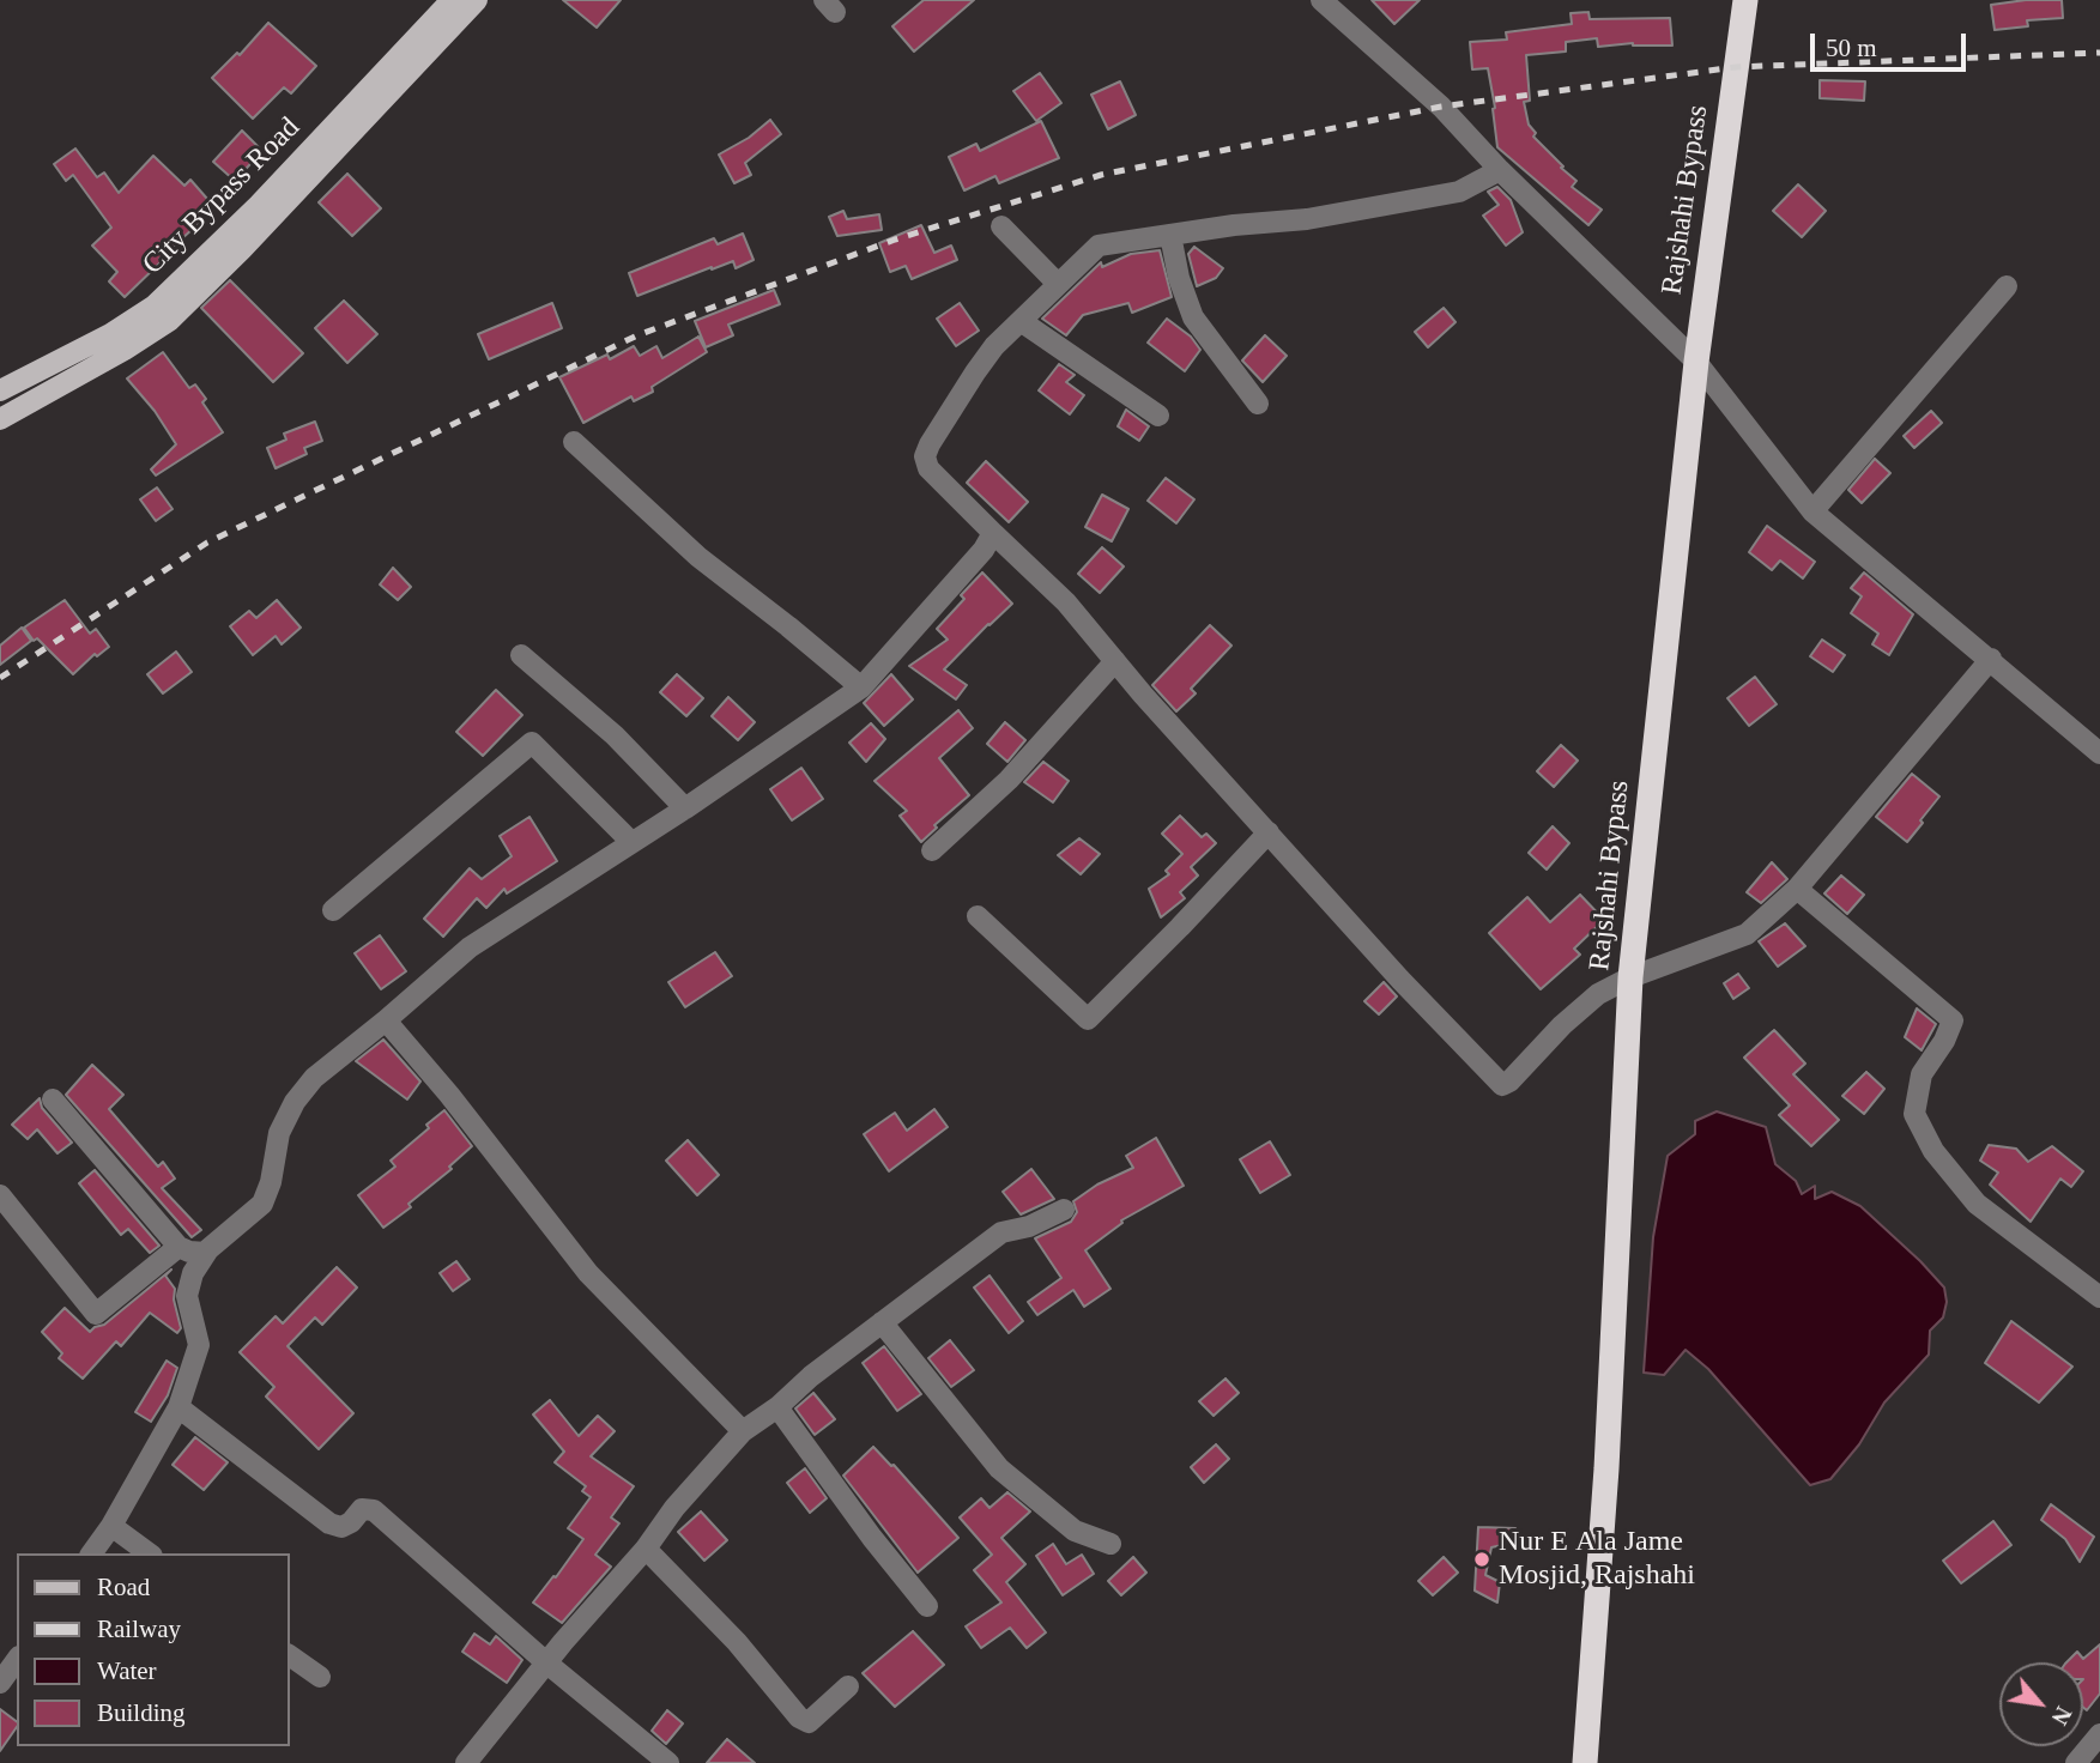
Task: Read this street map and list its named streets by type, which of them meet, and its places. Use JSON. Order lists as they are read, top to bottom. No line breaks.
{"streets":{"highway":["Rajshahi Bypass"],"main road":["City Bypass Road"]},"places":["Nur E Ala Jame Mosjid, Rajshahi"],"legend":["Road","Railway","Water","Building"],"scale_bar":"50 m","north":"bottom right"}
